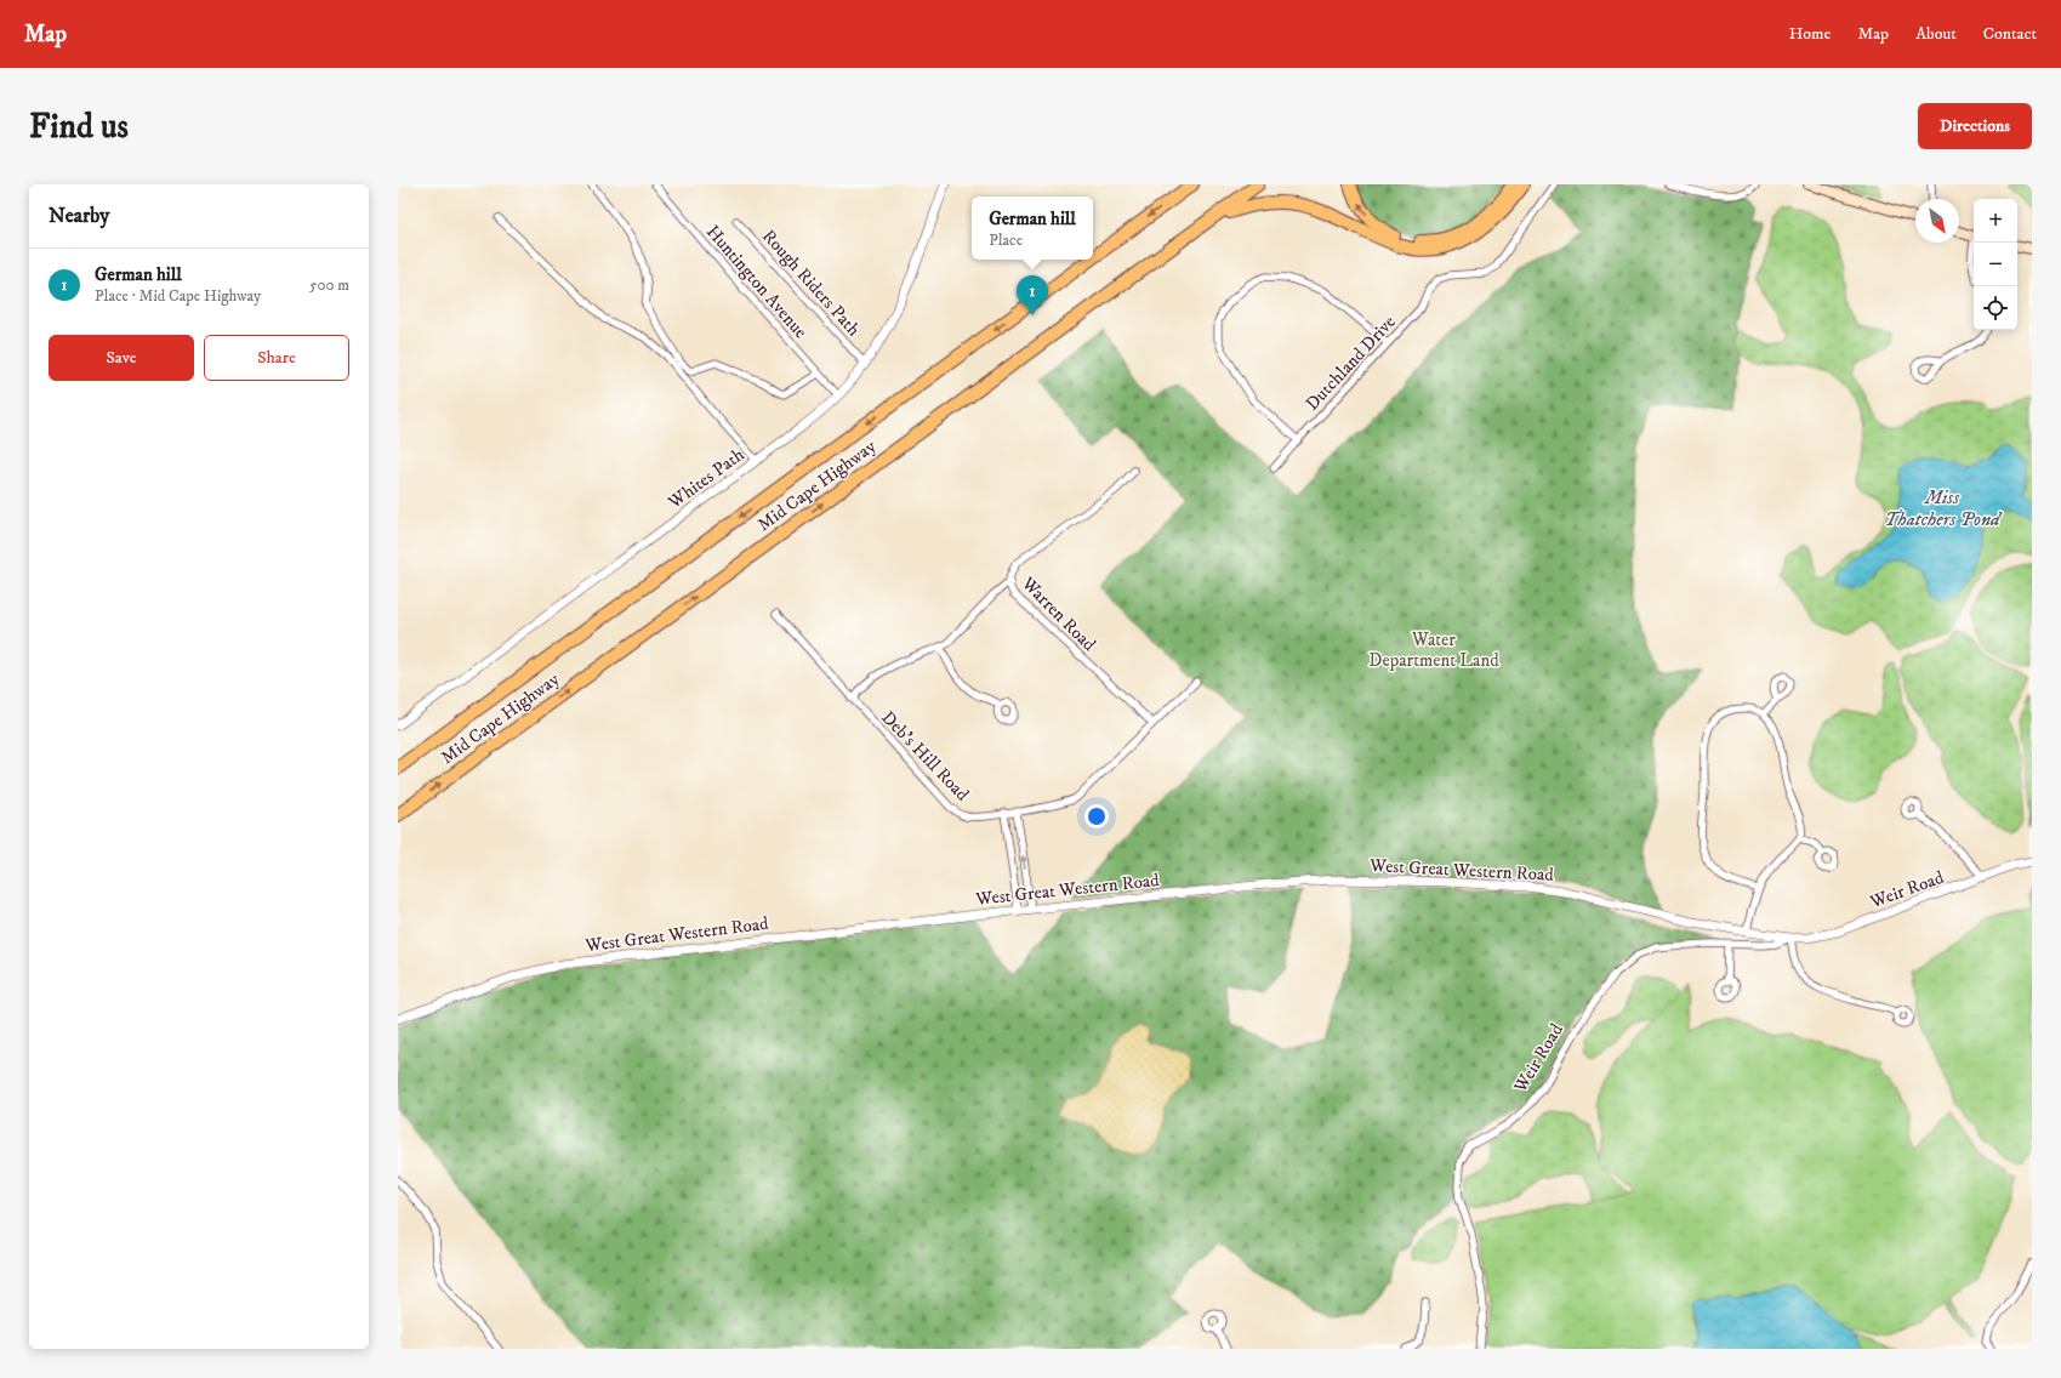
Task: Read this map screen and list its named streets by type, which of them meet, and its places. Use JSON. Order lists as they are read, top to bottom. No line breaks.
{"streets":{"highway":["Mid Cape Highway"],"street":["Huntington Avenue","Rough Riders Path","Dutchland Drive","Whites Path","Warren Road","Deb's Hill Road","West Great Western Road","Weir Road"]},"crossings":[["Huntington Avenue","Whites Path"],["Rough Riders Path","Whites Path"],["Warren Road","Deb's Hill Road"],["West Great Western Road","Weir Road"]],"water":["Miss Thatchers Pond"],"parks":["Water Department Land"],"north":"bottom right","page":{"header":"Map","nav":["Home","Map","About","Contact"],"buttons":["Directions",["Save","Share"]],"title":"Find us","heading":"Nearby","popup":["German hill","Place"],"map_buttons":["+","−"],"list":[{"mark":"1","name":"German hill","note":"Place · Mid Cape Highway","value":"500 m"}],"pins":"1"}}
